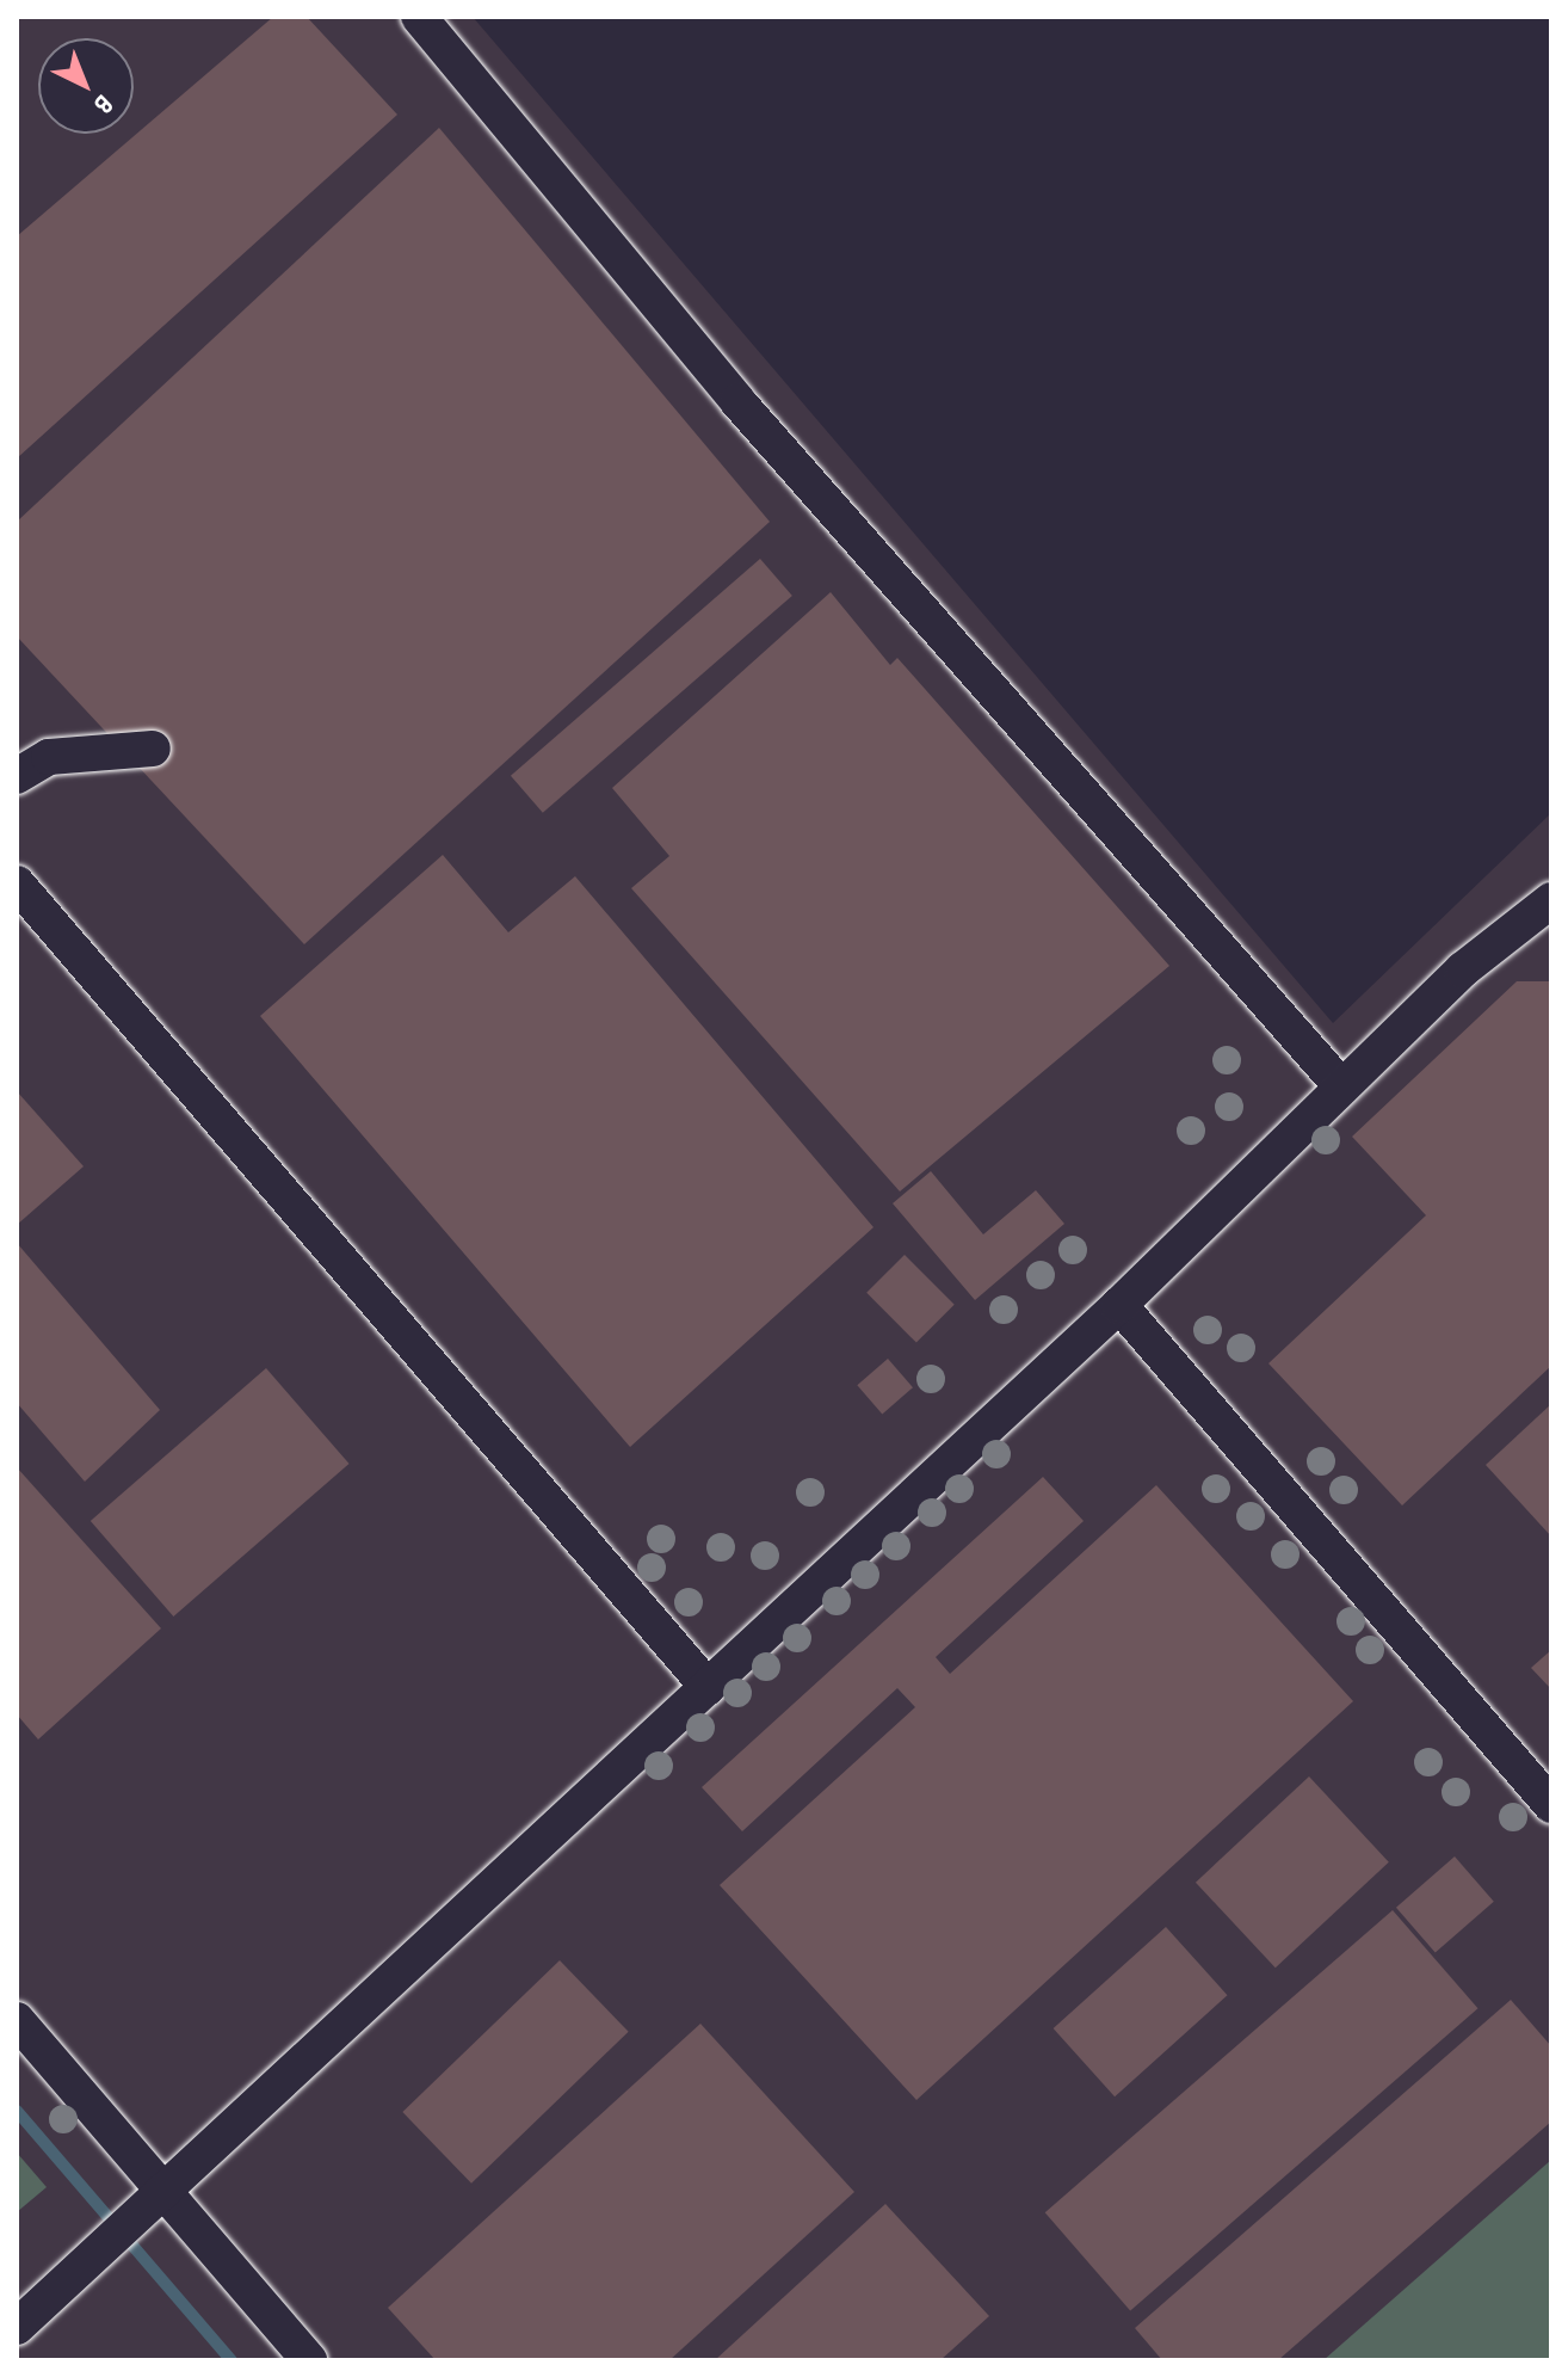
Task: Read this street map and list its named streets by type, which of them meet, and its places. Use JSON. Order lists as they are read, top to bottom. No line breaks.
{"north":"bottom right"}
